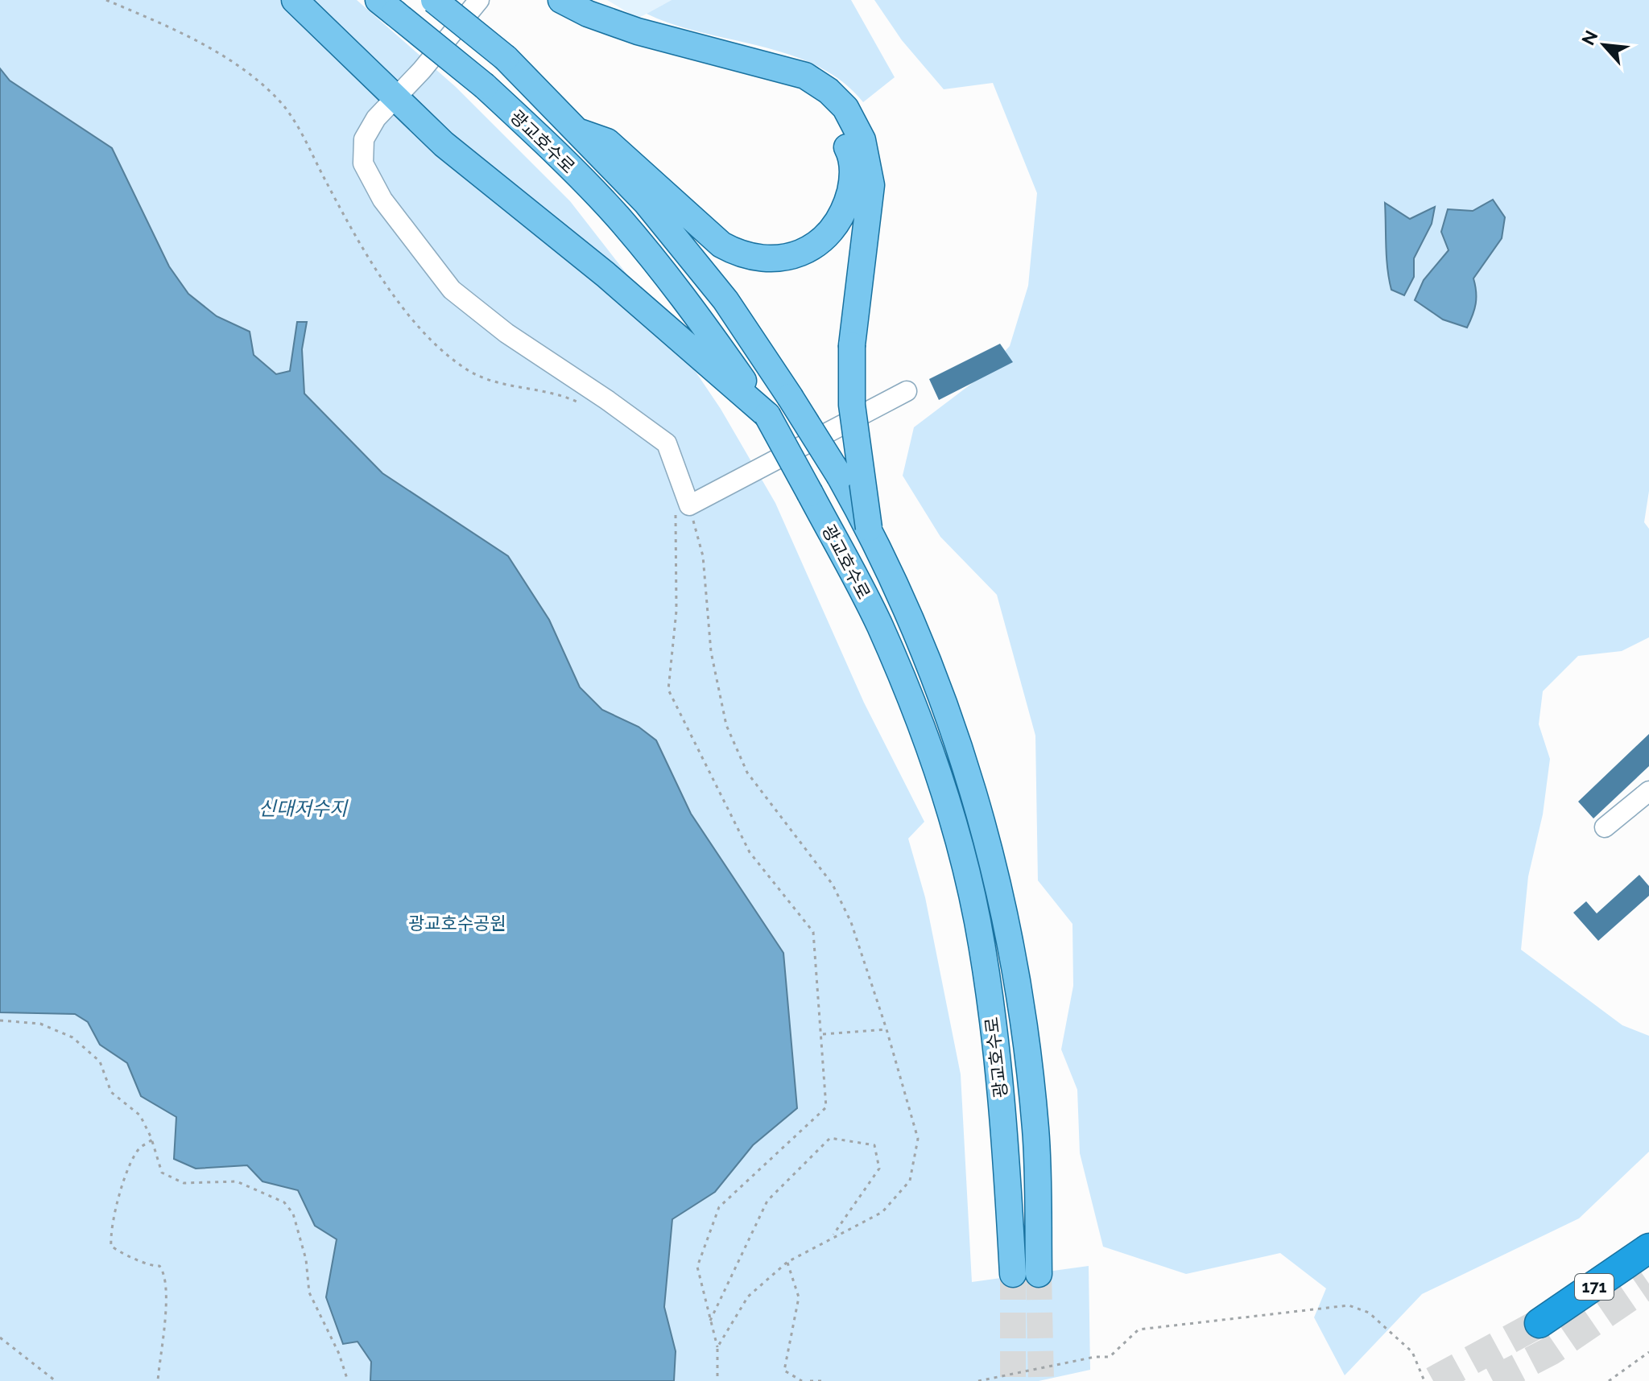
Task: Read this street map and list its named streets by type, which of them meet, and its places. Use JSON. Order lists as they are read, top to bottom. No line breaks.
{"streets":{"highway":["171"],"main road":["광교호수로"]},"water":["신대저수지"],"parks":["광교호수공원"],"north":"top left"}
